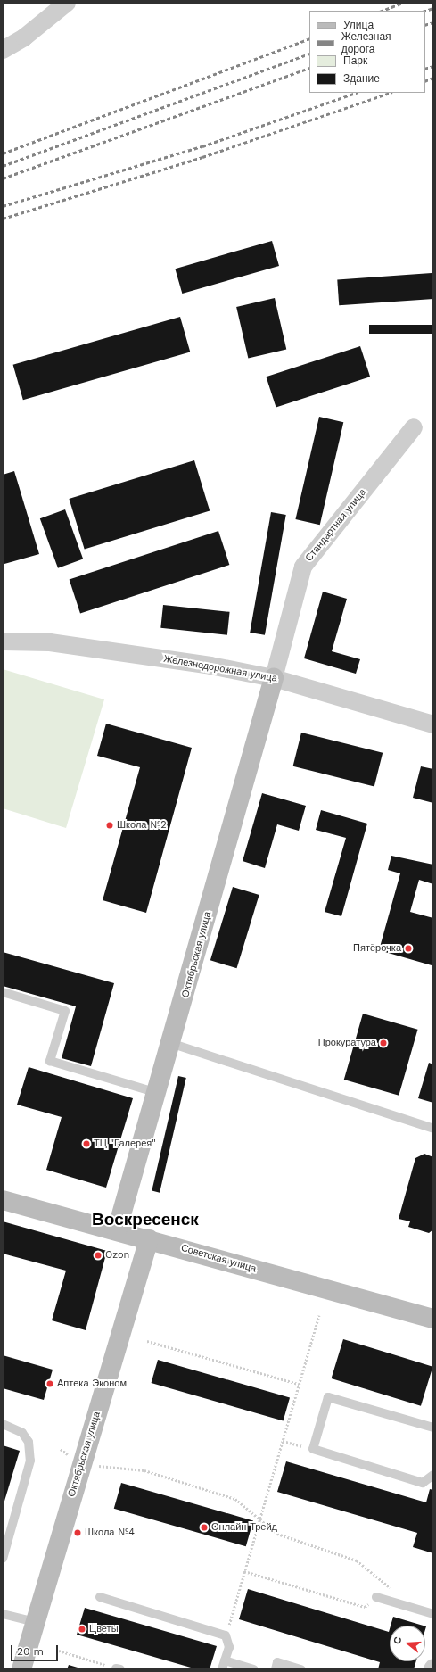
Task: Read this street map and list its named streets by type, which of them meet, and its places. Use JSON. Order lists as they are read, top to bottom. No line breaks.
{"streets":{"street":["Стандартная улица","Железнодорожная улица","Октябрьская улица","Советская улица"]},"crossings":[["Стандартная улица","Железнодорожная улица"],["Стандартная улица","Октябрьская улица"],["Железнодорожная улица","Октябрьская улица"],["Октябрьская улица","Советская улица"]],"districts":["Воскресенск"],"places":["Школа №2","Пятёрочка","Прокуратура","ТЦ \"Галерея\"","Ozon","Аптека Эконом","Онлайн Трейд","Школа №4","Цветы"],"legend":["Улица","Железная дорога","Парк","Здание"],"scale_bar":"20 m","north":"left"}
